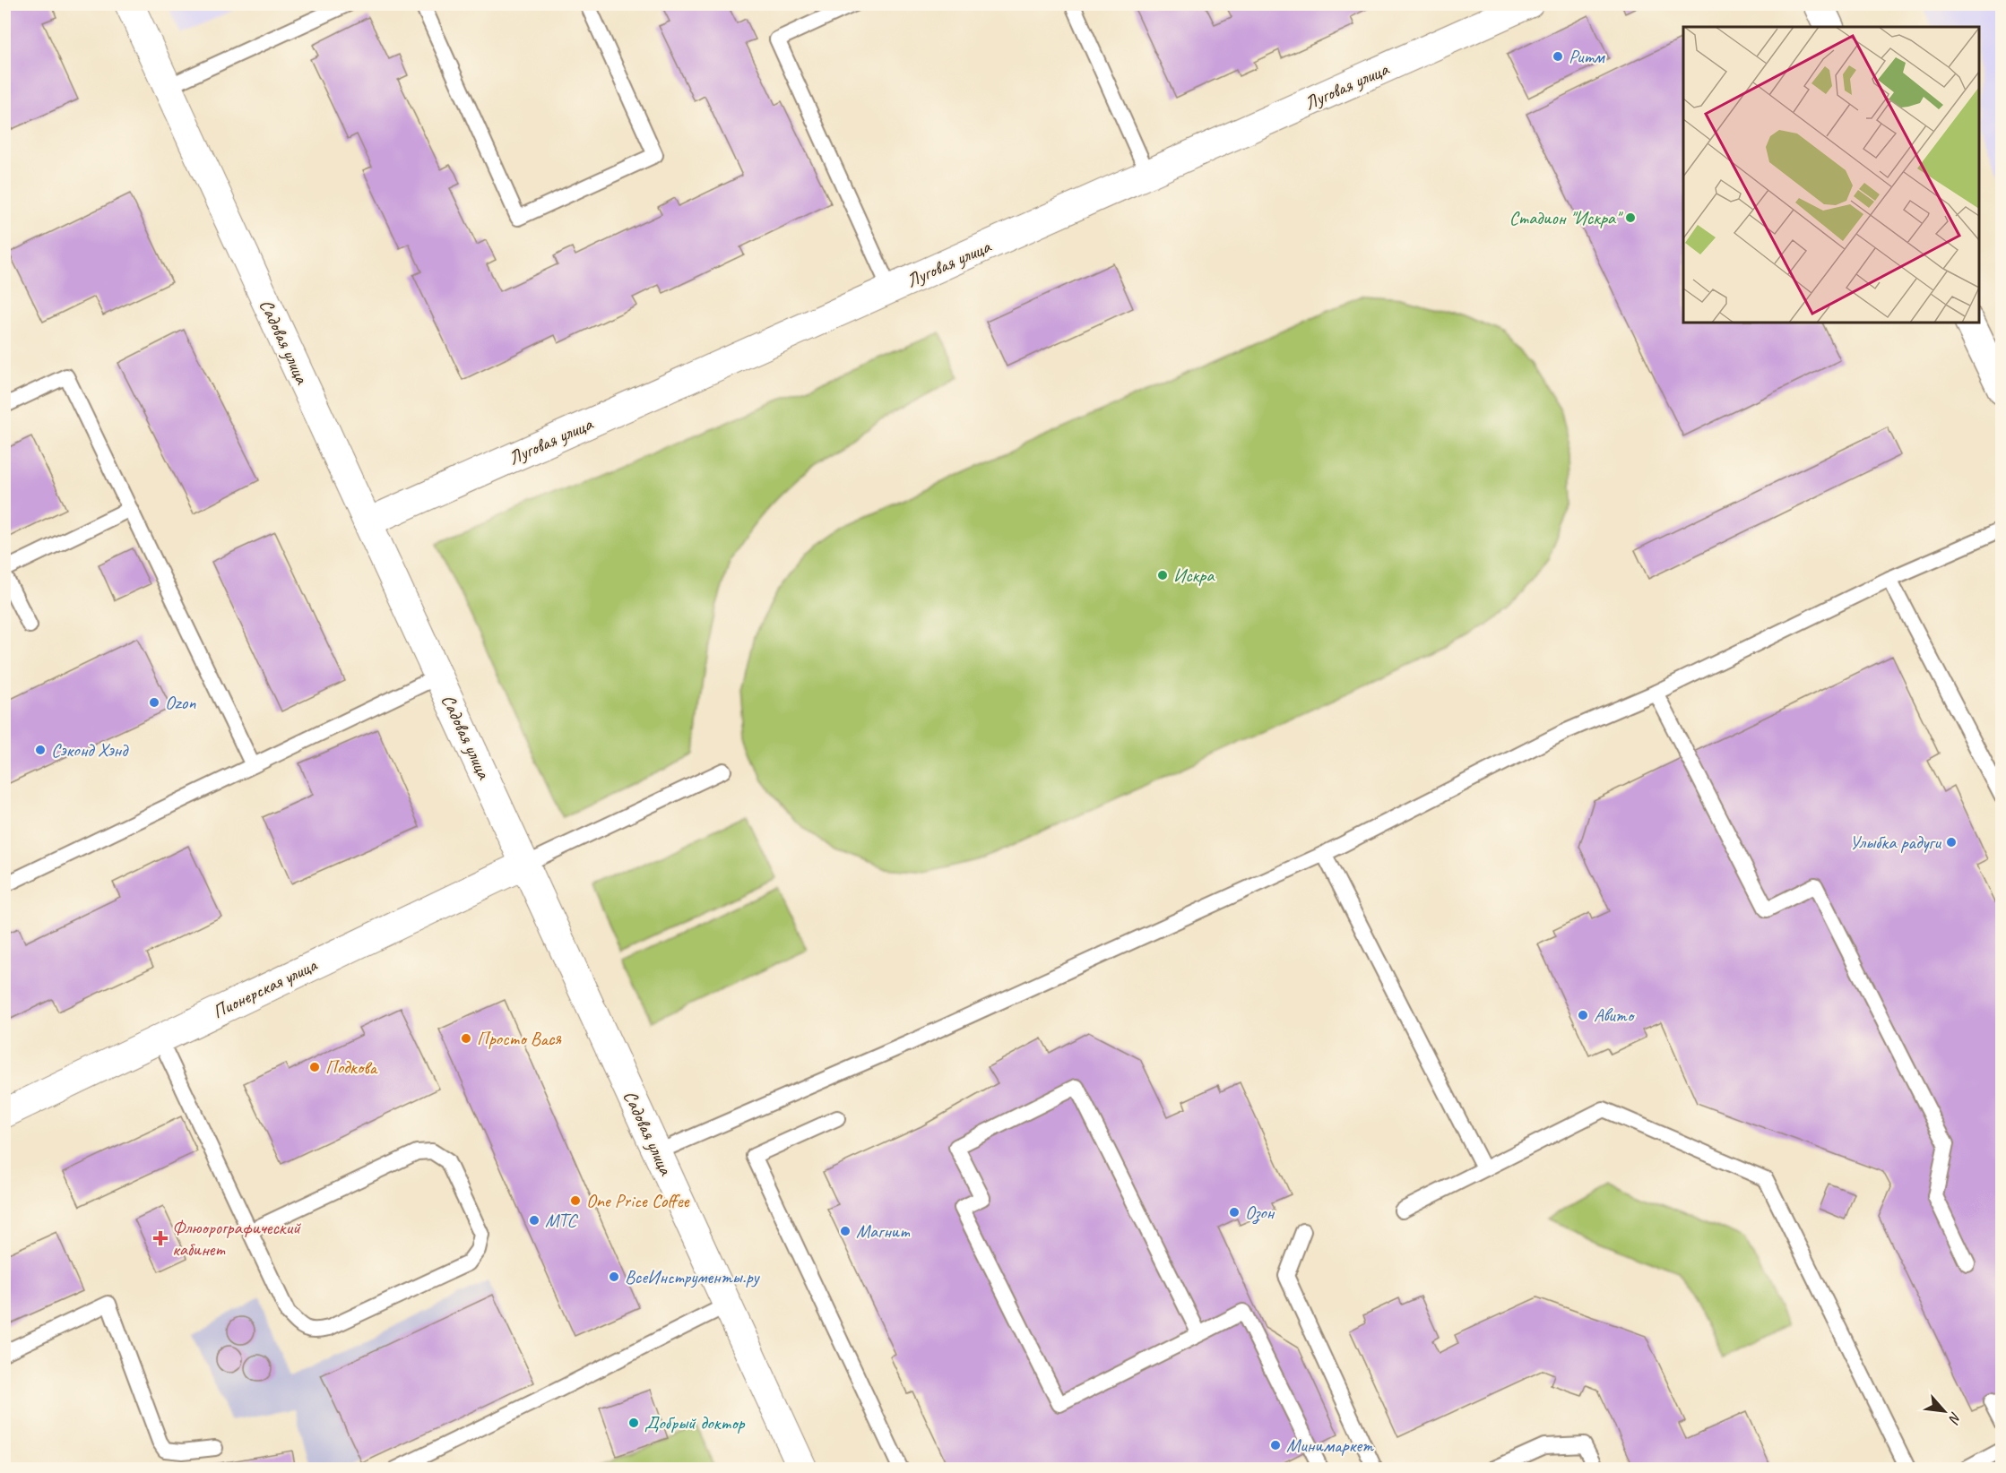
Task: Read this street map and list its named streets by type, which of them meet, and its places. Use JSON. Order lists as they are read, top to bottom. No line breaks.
{"streets":{"street":["Луговая улица","Садовая улица","Пионерская улица"]},"crossings":[["Луговая улица","Садовая улица"],["Садовая улица","Пионерская улица"]],"places":{"other":["Ритм","Стадион \"Искра\"","Искра","Ozon","Сэконд Хэнд","Улыбка радуги","Авито","Просто Вася","Подкова","One Price Coffee","Озон","МТС","Магнит","ВсеИнструменты.ру","Добрый доктор","Минимаркет"],"health":["Флюорографический кабинет"]},"north":"bottom right"}
